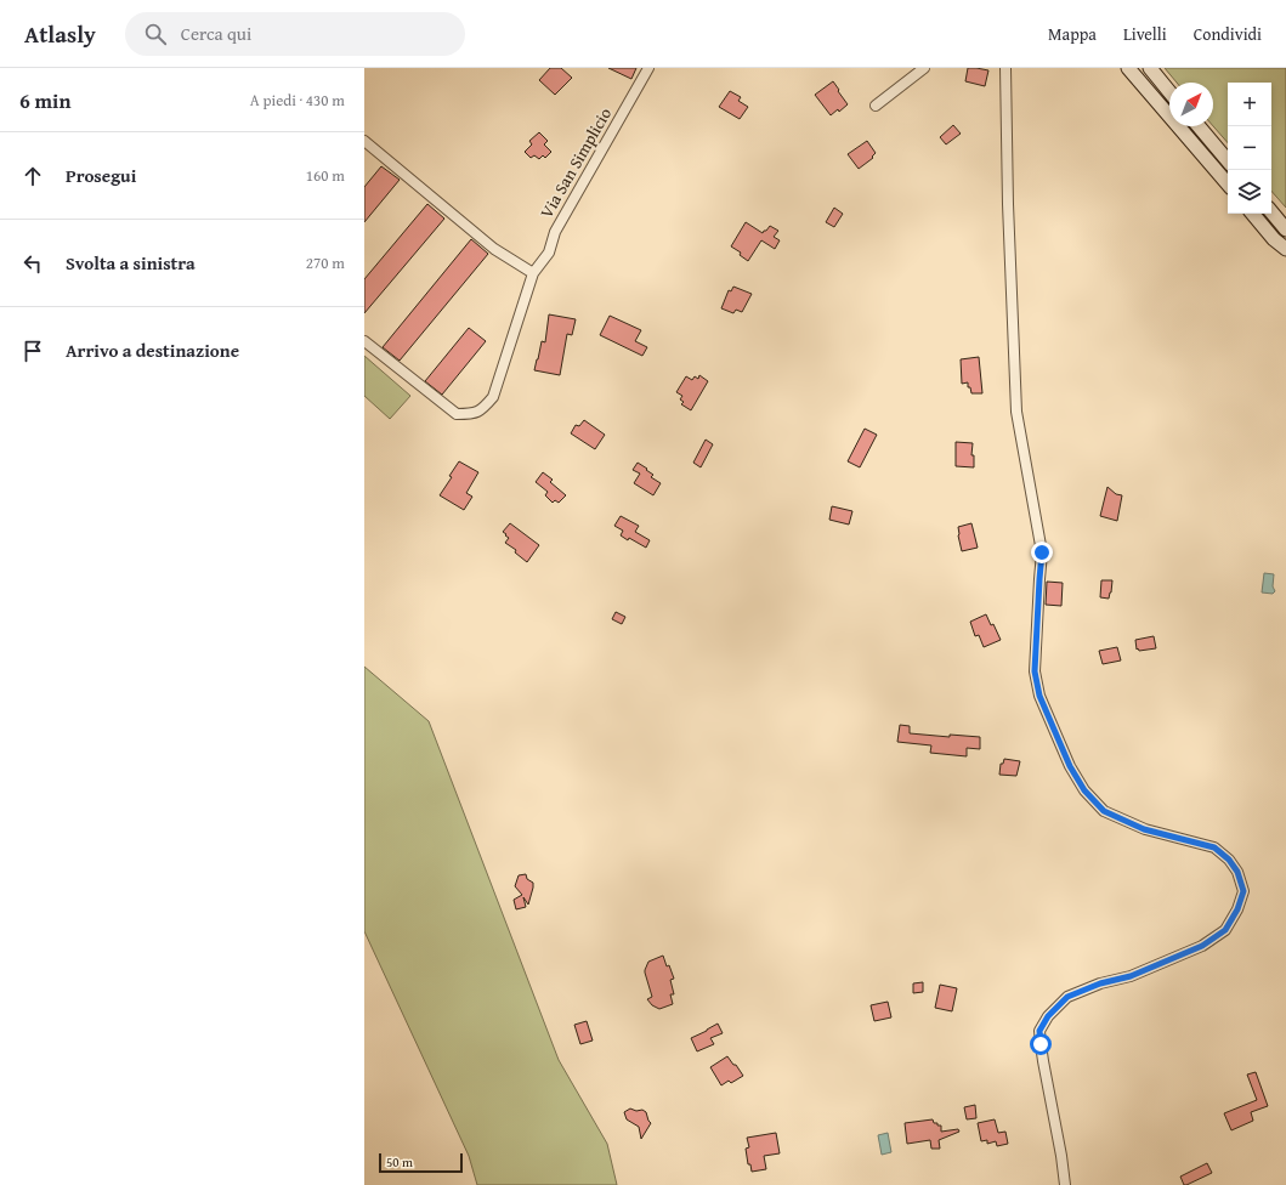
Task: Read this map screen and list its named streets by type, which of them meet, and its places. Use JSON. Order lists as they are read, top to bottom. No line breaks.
{"streets":{"street":["Via San Simplicio"]},"scale_bar":"50 m","north":"top right","page":{"header":"Atlasly","search":"Cerca qui","nav":["Mappa","Livelli","Condividi"],"heading":["6 min","A piedi · 430 m"],"map_buttons":["+","−"],"list":[["Prosegui","160 m"],["Svolta a sinistra","270 m"],"Arrivo a destinazione"],"scale":"50 m"}}
